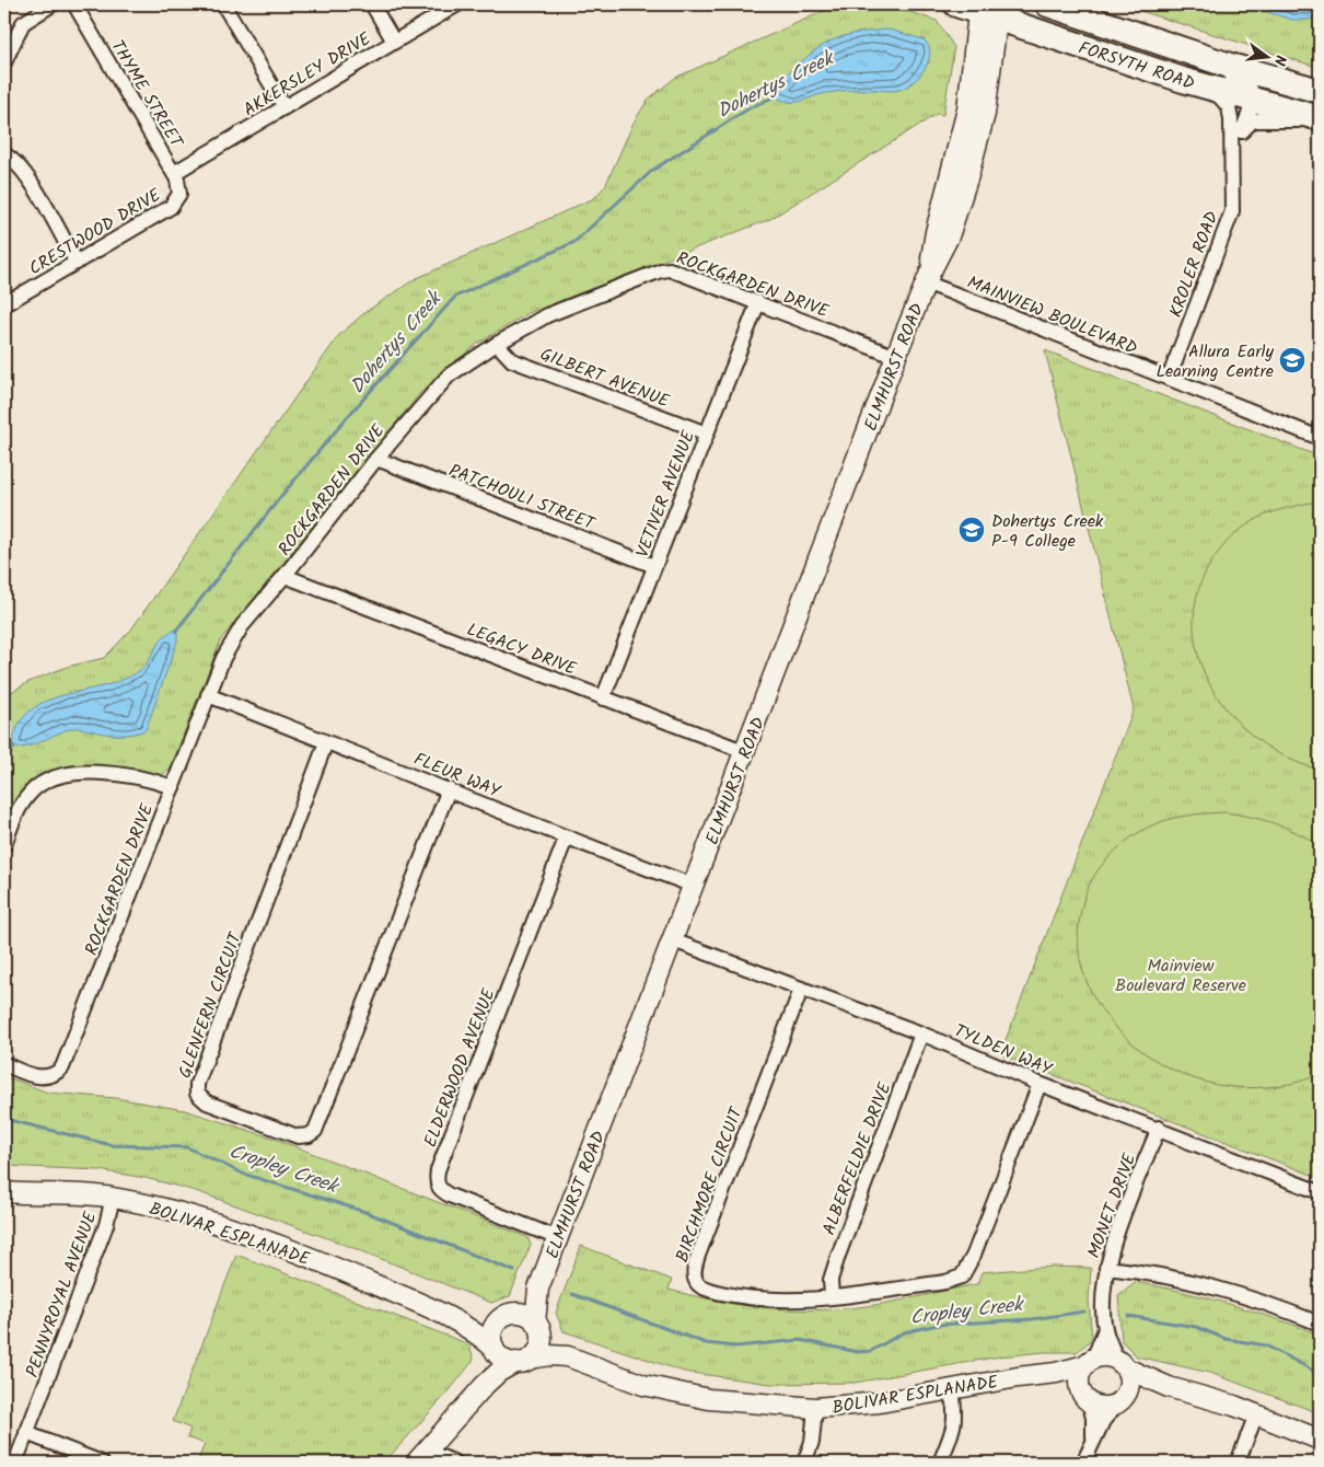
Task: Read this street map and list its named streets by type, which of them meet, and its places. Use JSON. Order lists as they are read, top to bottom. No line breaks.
{"streets":{"highway":["FORSYTH ROAD"],"street":["AKKERSLEY DRIVE","THYME STREET","CRESTWOOD DRIVE","KROLER ROAD","ROCKGARDEN DRIVE","MAINVIEW BOULEVARD","ELMHURST ROAD","GILBERT AVENUE","VETIVER AVENUE","PATCHOULI STREET","LEGACY DRIVE","FLEUR WAY","GLENFERN CIRCUIT","TYLDEN WAY","ELDERWOOD AVENUE","ALBERFELDIE DRIVE","BIRCHMORE CIRCUIT","MONET DRIVE","BOLIVAR ESPLANADE","PENNYROYAL AVENUE"]},"crossings":[["FORSYTH ROAD","KROLER ROAD"],["FORSYTH ROAD","ELMHURST ROAD"],["AKKERSLEY DRIVE","THYME STREET"],["AKKERSLEY DRIVE","CRESTWOOD DRIVE"],["THYME STREET","CRESTWOOD DRIVE"],["KROLER ROAD","MAINVIEW BOULEVARD"],["ROCKGARDEN DRIVE","ELMHURST ROAD"],["ROCKGARDEN DRIVE","GILBERT AVENUE"],["ROCKGARDEN DRIVE","VETIVER AVENUE"],["ROCKGARDEN DRIVE","PATCHOULI STREET"],["ROCKGARDEN DRIVE","LEGACY DRIVE"],["ROCKGARDEN DRIVE","FLEUR WAY"],["MAINVIEW BOULEVARD","ELMHURST ROAD"],["ELMHURST ROAD","LEGACY DRIVE"],["ELMHURST ROAD","FLEUR WAY"],["ELMHURST ROAD","TYLDEN WAY"],["ELMHURST ROAD","ELDERWOOD AVENUE"],["ELMHURST ROAD","BOLIVAR ESPLANADE"],["GILBERT AVENUE","VETIVER AVENUE"],["VETIVER AVENUE","PATCHOULI STREET"],["VETIVER AVENUE","LEGACY DRIVE"],["FLEUR WAY","GLENFERN CIRCUIT"],["FLEUR WAY","ELDERWOOD AVENUE"],["TYLDEN WAY","ALBERFELDIE DRIVE"],["TYLDEN WAY","BIRCHMORE CIRCUIT"],["TYLDEN WAY","MONET DRIVE"],["ALBERFELDIE DRIVE","BIRCHMORE CIRCUIT"],["MONET DRIVE","BOLIVAR ESPLANADE"],["BOLIVAR ESPLANADE","PENNYROYAL AVENUE"]],"water":["Dohertys Creek","Cropley Creek"],"parks":["Mainview Boulevard Reserve"],"places":{"school or university":["Allura Early Learning Centre","Dohertys Creek P-9 College"]},"north":"right"}
